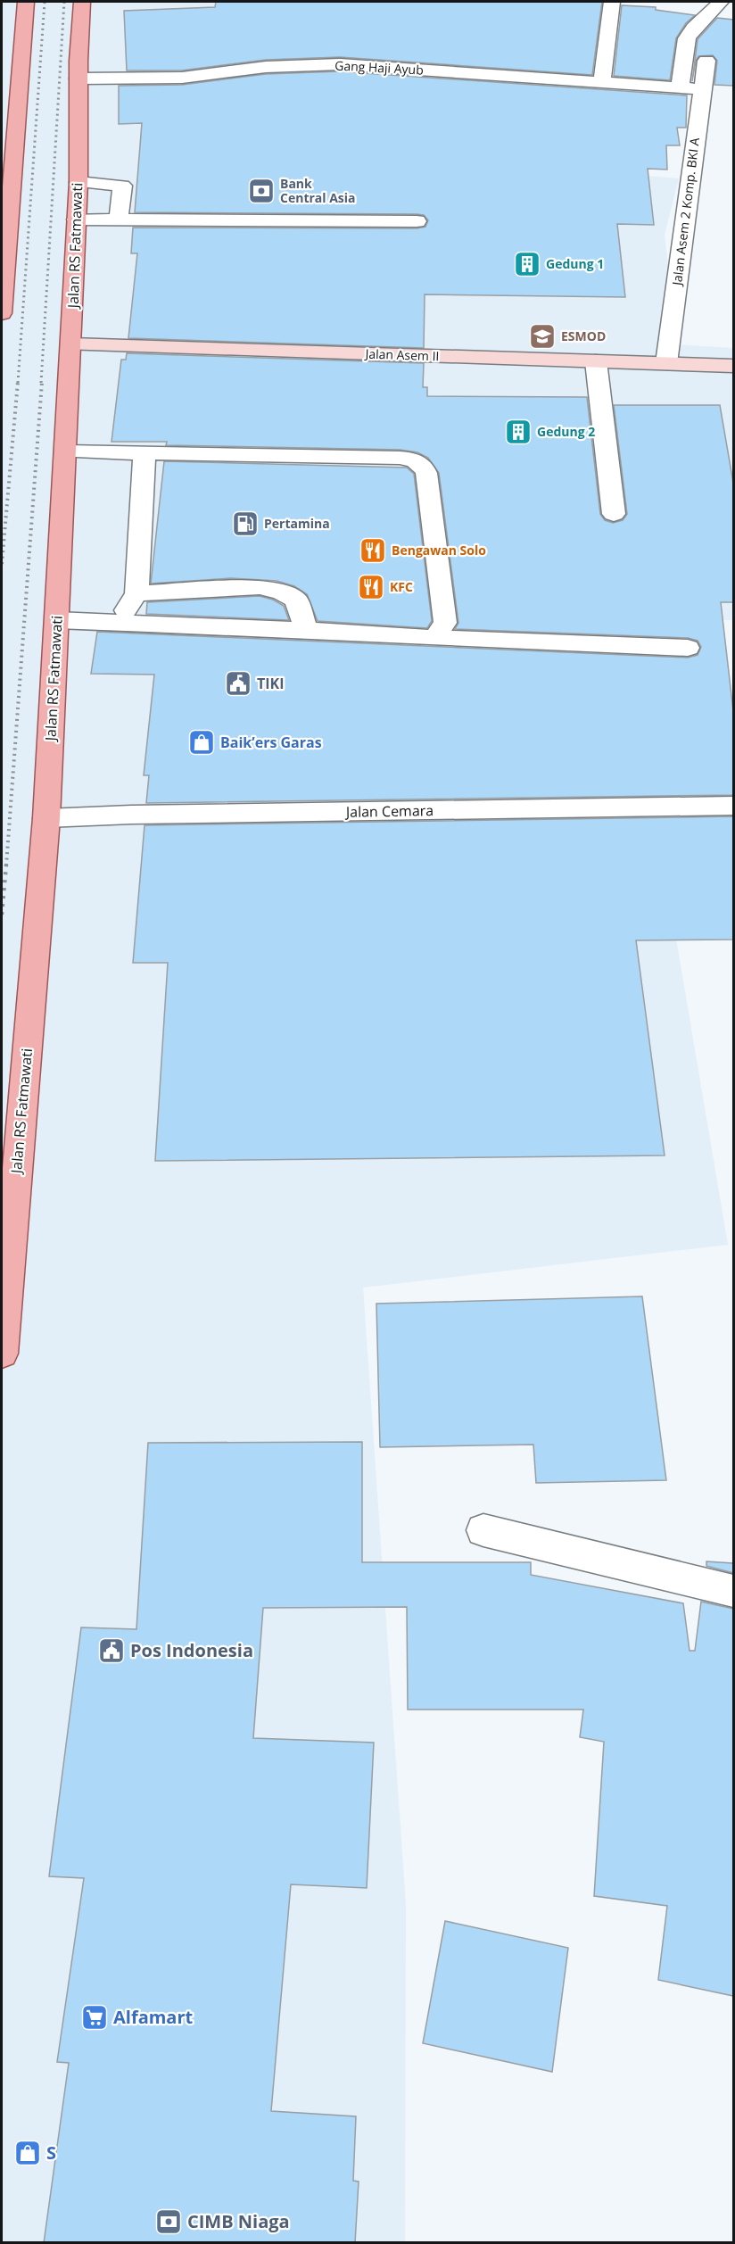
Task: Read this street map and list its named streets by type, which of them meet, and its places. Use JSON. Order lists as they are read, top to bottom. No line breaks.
{"streets":{"main road":["Jalan RS Fatmawati"],"street":["Gang Haji Ayub","Jalan Asem 2 Komp. BKI A","Jalan Asem II","Jalan Cemara"]},"crossings":[["Gang Haji Ayub","Jalan Asem 2 Komp. BKI A"],["Gang Haji Ayub","Jalan RS Fatmawati"],["Jalan Asem 2 Komp. BKI A","Jalan Asem II"],["Jalan RS Fatmawati","Jalan Asem II"],["Jalan RS Fatmawati","Jalan Cemara"]],"places":{"bank":["Bank Central Asia","CIMB Niaga"],"building":["Gedung 1","Gedung 2"],"school or university":["ESMOD"],"fuel station":["Pertamina"],"restaurant":["Bengawan Solo","KFC"],"public building":["TIKI","Pos Indonesia"],"shop":["Baik’ers Garas","S"],"supermarket":["Alfamart"]}}
